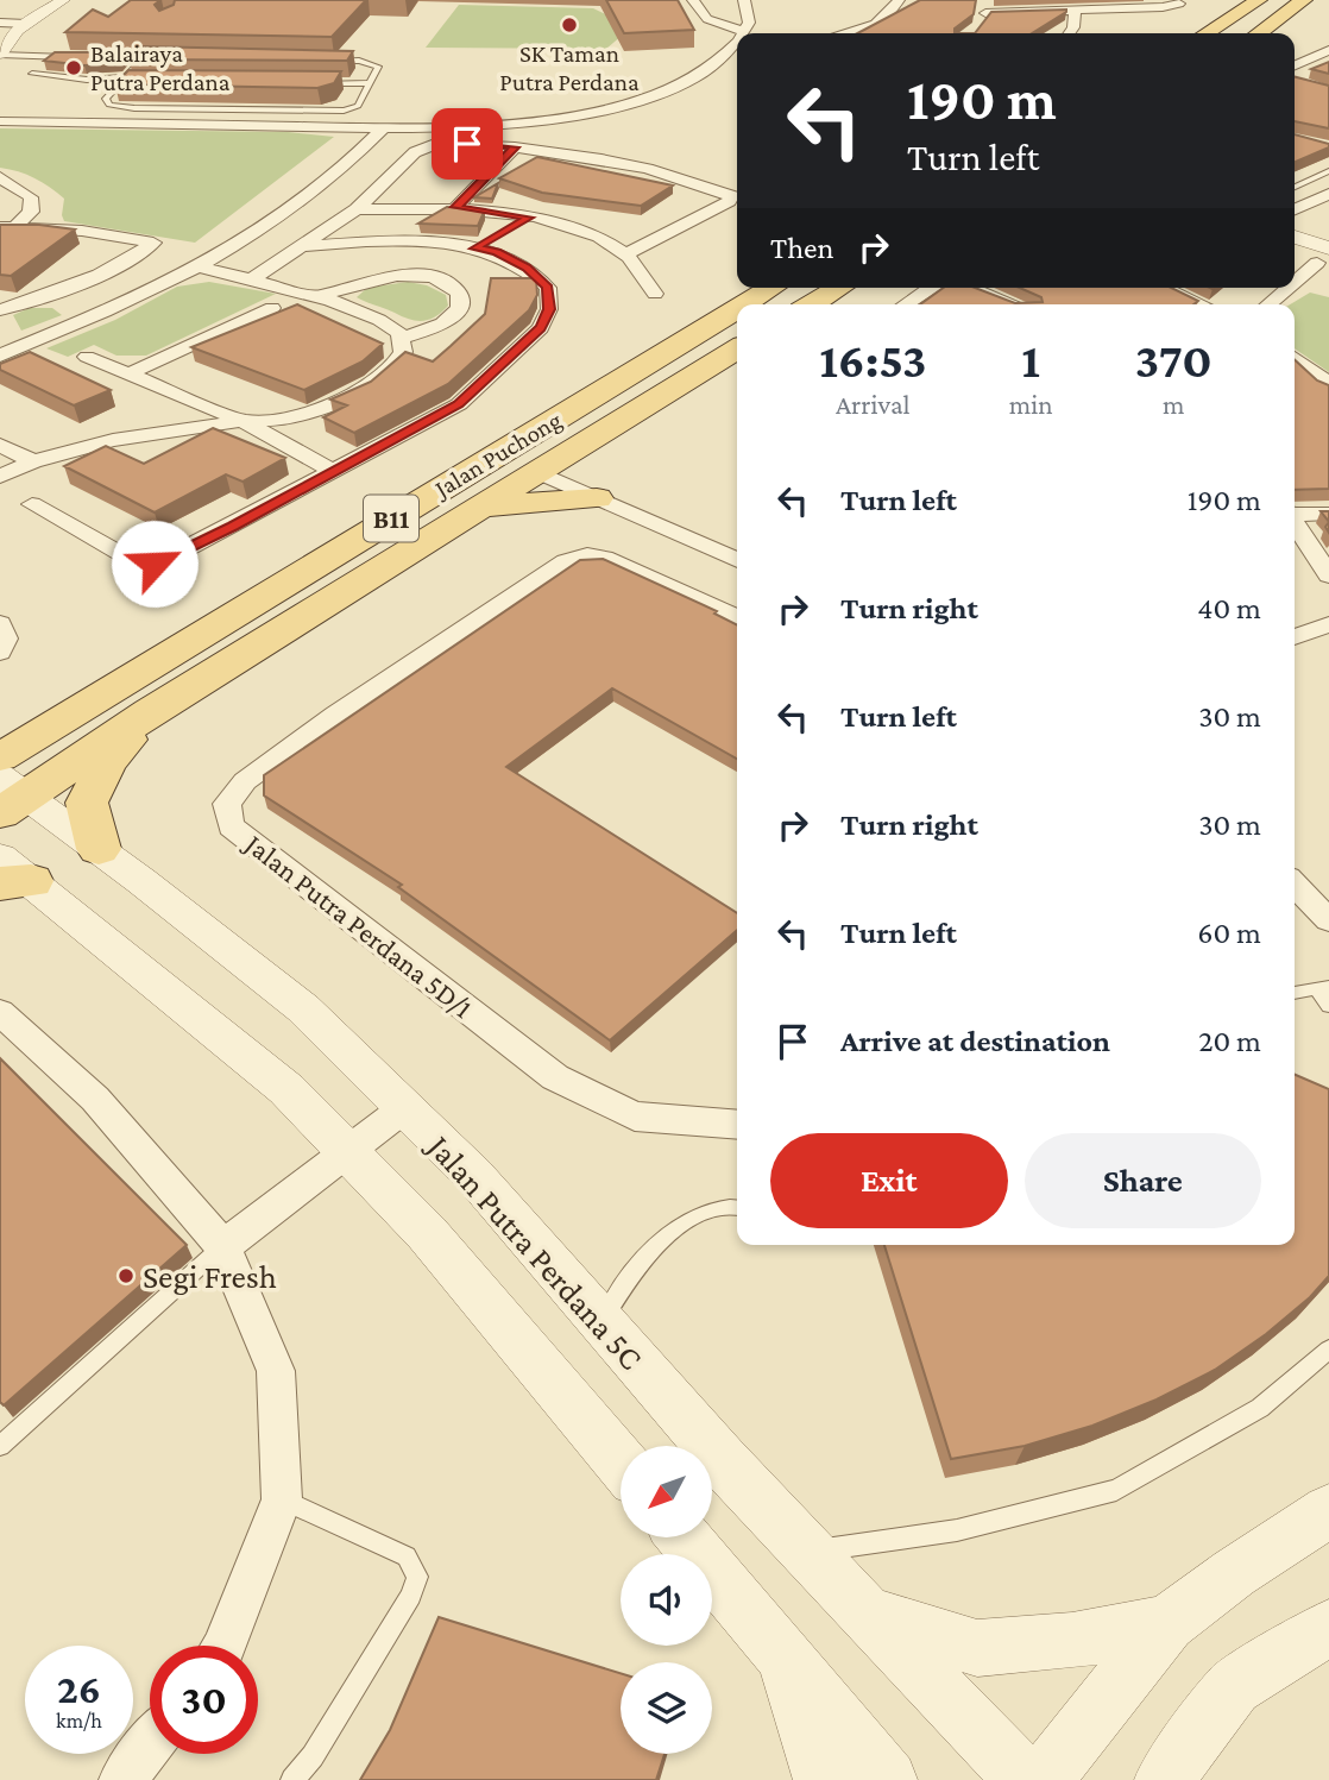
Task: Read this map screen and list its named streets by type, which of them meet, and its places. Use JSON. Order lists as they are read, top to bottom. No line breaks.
{"streets":{"main road":["Jalan Puchong","B11"],"street":["Jalan Putra Perdana 5D/1","Jalan Putra Perdana 5C"]},"crossings":[["Jalan Puchong","Jalan Putra Perdana 5C"]],"places":["SK Taman Putra Perdana","Balairaya Putra Perdana","Segi Fresh"],"north":"bottom left","page":{"turn":["190 m","Turn left"],"then":"Then","eta":["16:53","Arrival","1","min","370","m"],"list":[{"name":"Turn left","value":"190 m"},{"name":"Turn right","value":"40 m"},{"name":"Turn left","value":"30 m"},{"name":"Turn right","value":"30 m"},{"name":"Turn left","value":"60 m"},{"name":"Arrive at destination","value":"20 m"}],"buttons":["Exit","Share"],"speed":"26 km/h","limit":"30"}}
